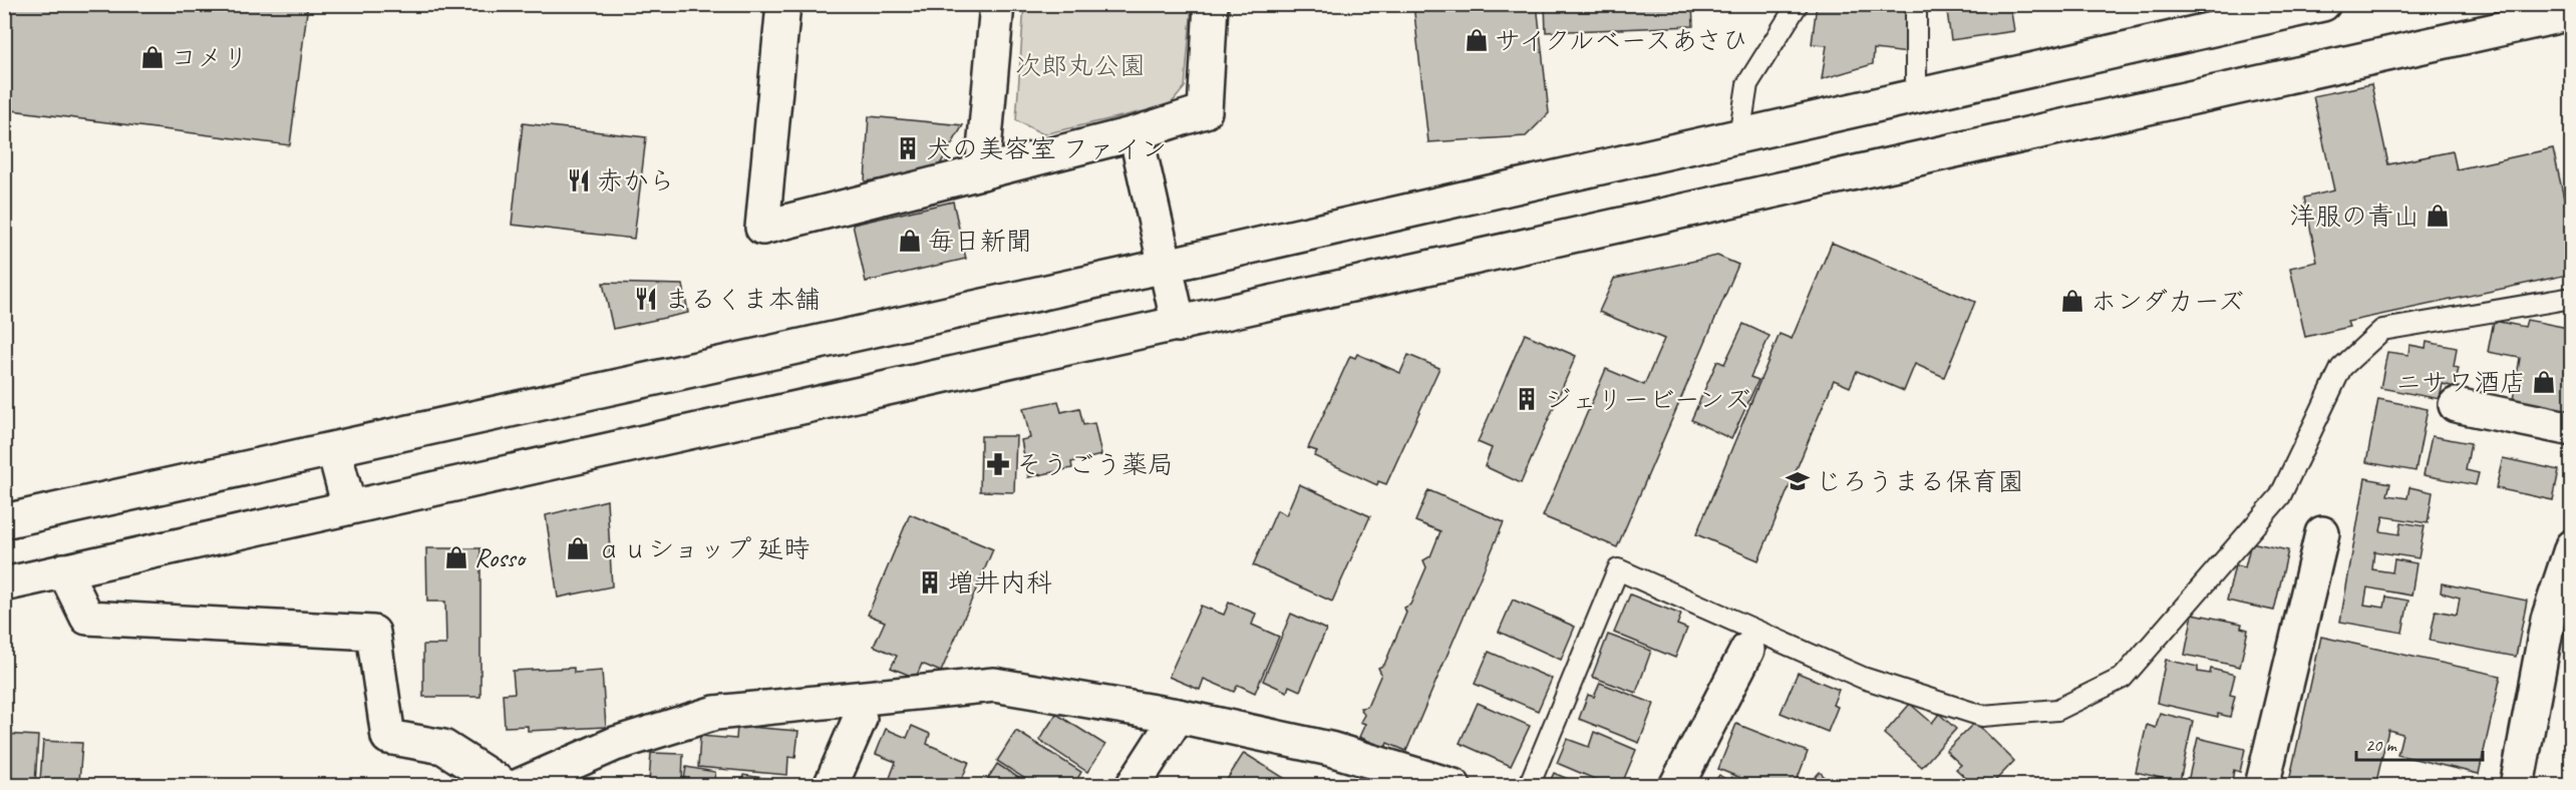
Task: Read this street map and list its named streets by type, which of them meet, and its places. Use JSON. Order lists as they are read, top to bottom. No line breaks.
{"parks":["次郎丸公園"],"places":{"shop":["サイクルベースあさひ","コメリ","洋服の青山","毎日新聞","ホンダカーズ","ニサワ酒店","ａｕショップ 延時","Rosso"],"building":["犬の美容室 ファイン","ジェリービーンズ","増井内科"],"restaurant":["赤から","まるくま本舗"],"pharmacy":["そうごう薬局"],"school or university":["じろうまる保育園"]},"scale_bar":"20 m"}
